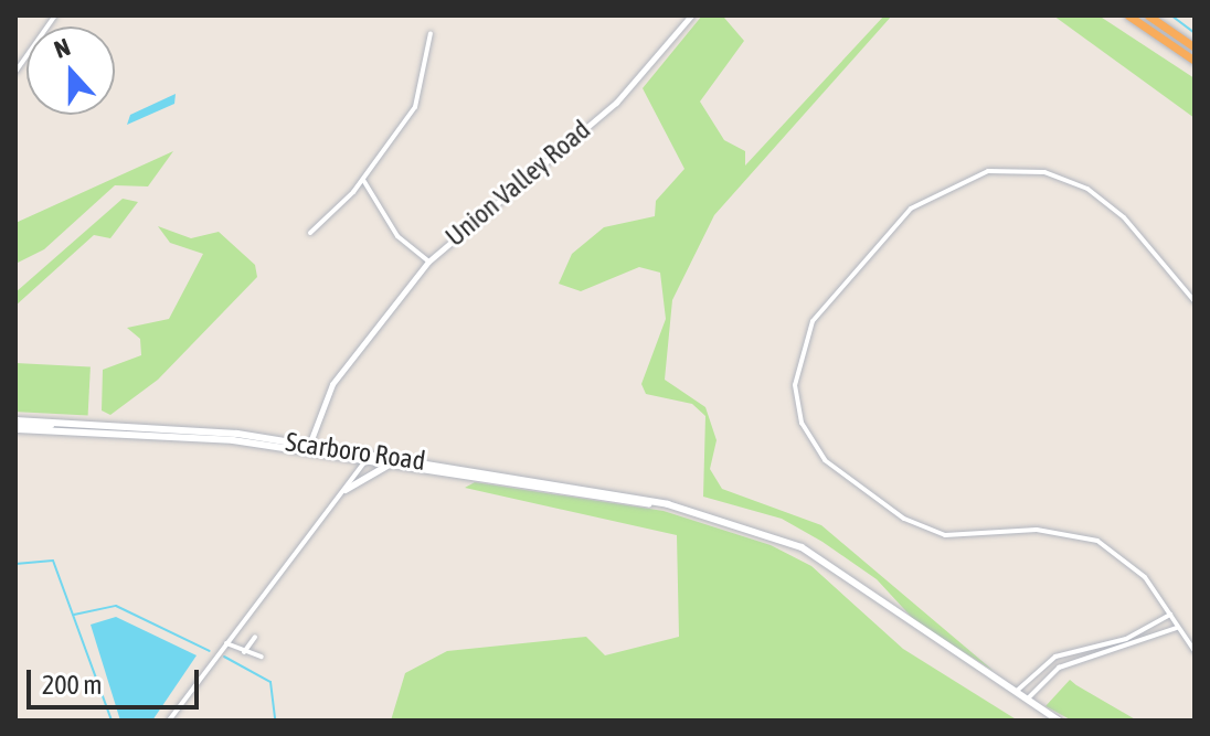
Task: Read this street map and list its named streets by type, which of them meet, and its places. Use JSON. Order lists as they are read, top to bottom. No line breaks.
{"streets":{"main road":["Scarboro Road"],"street":["Union Valley Road"]},"crossings":[["Union Valley Road","Scarboro Road"]],"scale_bar":"200 m","north":"top"}
